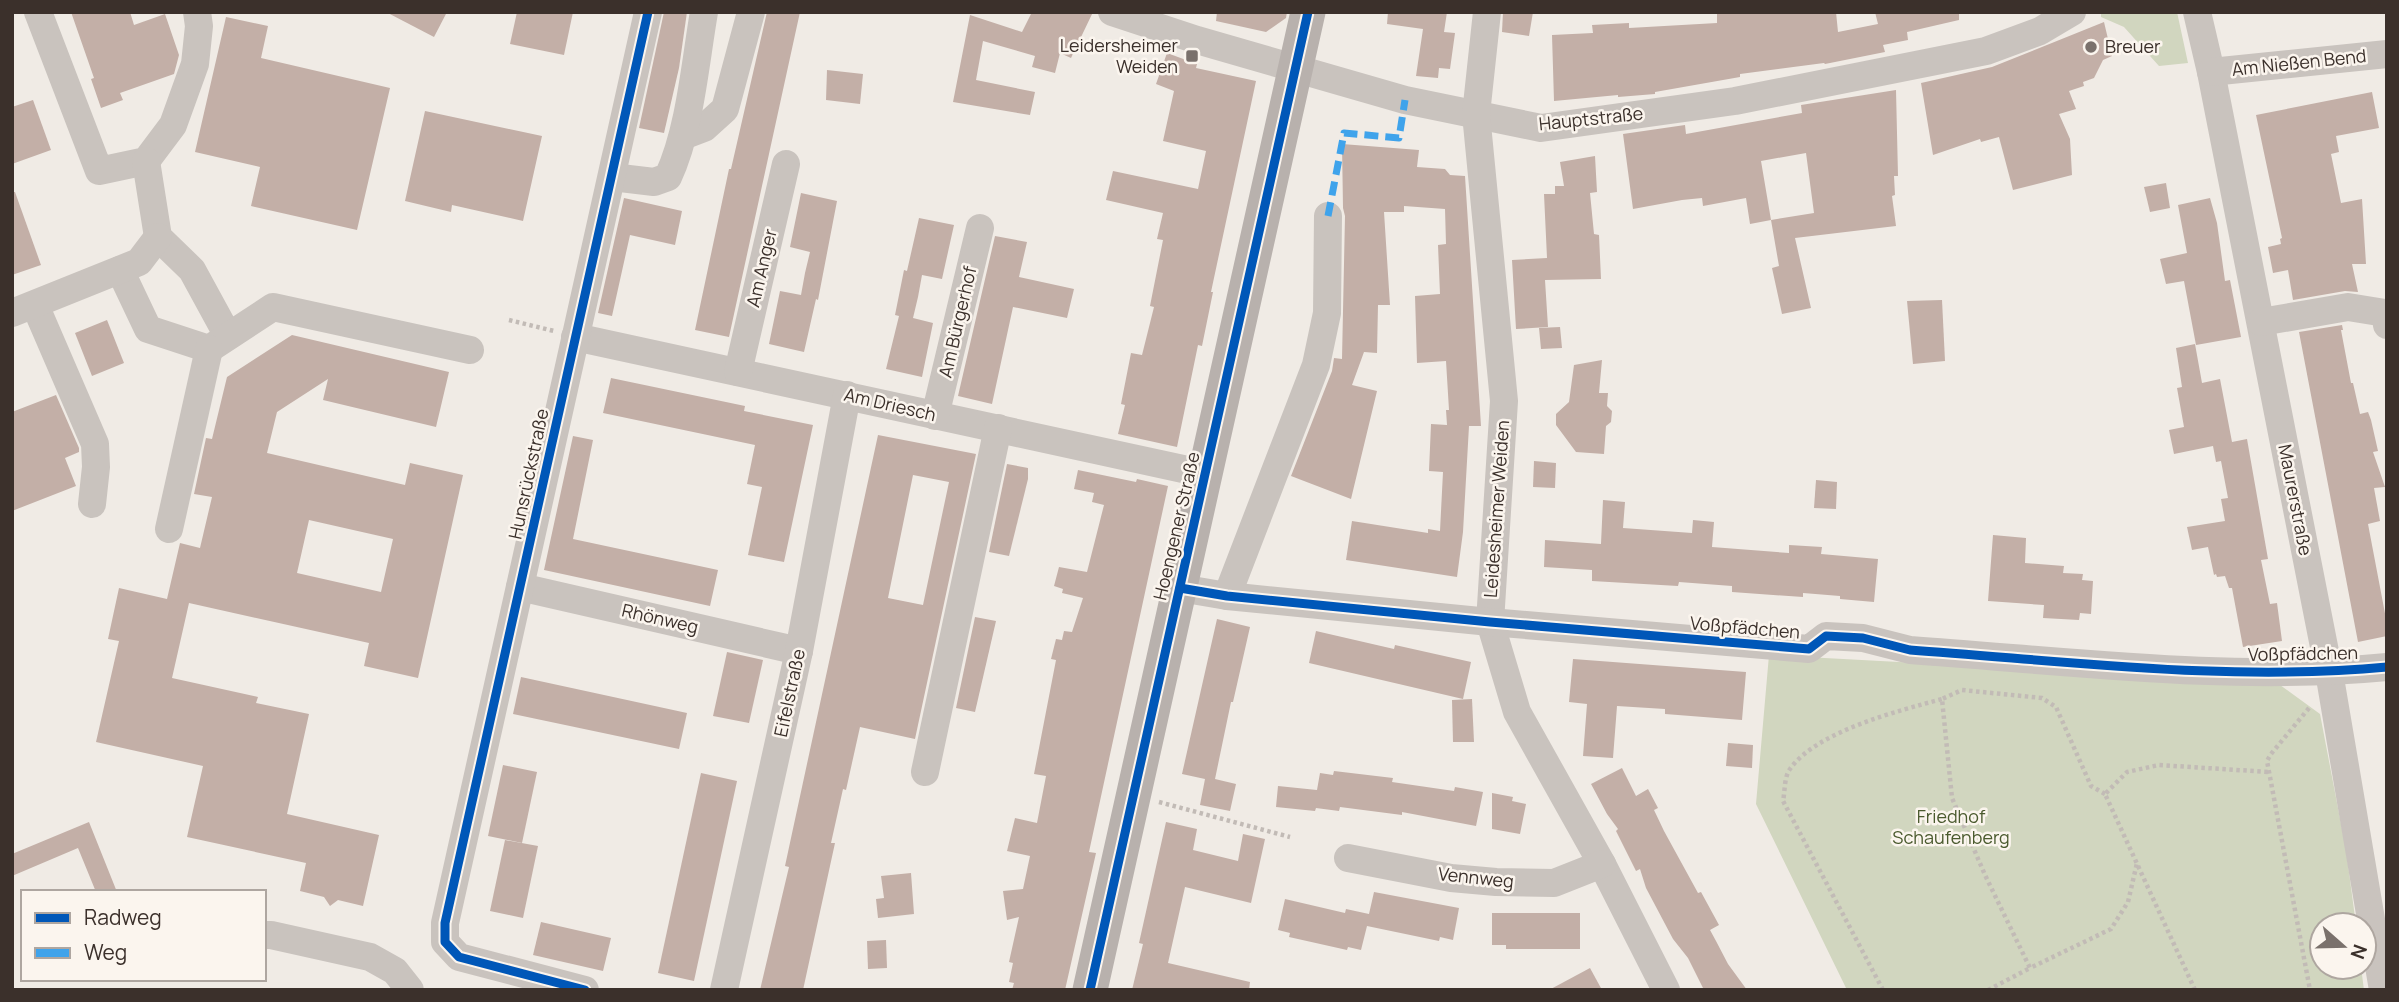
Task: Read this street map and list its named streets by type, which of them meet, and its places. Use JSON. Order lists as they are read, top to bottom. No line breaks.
{"streets":{"main road":["Hoengener Straße"],"street":["Am Nießen Bend","Hauptstraße","Am Anger","Am Bürgerhof","Am Driesch","Hunsrückstraße","Maurerstraße","Leidesheimer Weiden","Rhönweg","Voßpfädchen","Eifelstraße","Vennweg"]},"crossings":[["Am Nießen Bend","Maurerstraße"],["Hauptstraße","Leidesheimer Weiden"],["Hauptstraße","Hoengener Straße"],["Am Anger","Am Driesch"],["Am Bürgerhof","Am Driesch"],["Am Driesch","Hunsrückstraße"],["Am Driesch","Hoengener Straße"],["Am Driesch","Eifelstraße"],["Hunsrückstraße","Rhönweg"],["Maurerstraße","Voßpfädchen"],["Leidesheimer Weiden","Voßpfädchen"],["Leidesheimer Weiden","Vennweg"],["Hoengener Straße","Voßpfädchen"],["Rhönweg","Eifelstraße"]],"parks":["Friedhof Schaufenberg"],"places":{"other":["Breuer"],"transit":["Leidersheimer Weiden"]},"legend":["Radweg","Weg"],"north":"right"}
